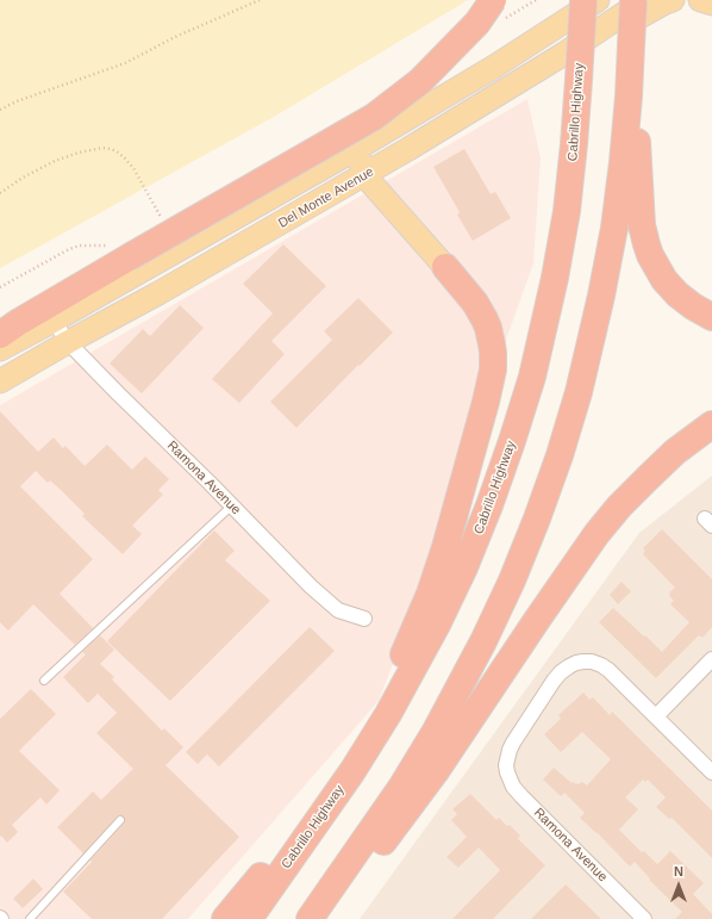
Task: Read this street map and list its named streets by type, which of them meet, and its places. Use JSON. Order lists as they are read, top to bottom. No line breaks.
{"streets":{"highway":["Cabrillo Highway"],"main road":["Del Monte Avenue"],"street":["Ramona Avenue"]},"crossings":[["Del Monte Avenue","Ramona Avenue"]],"north":"top"}
